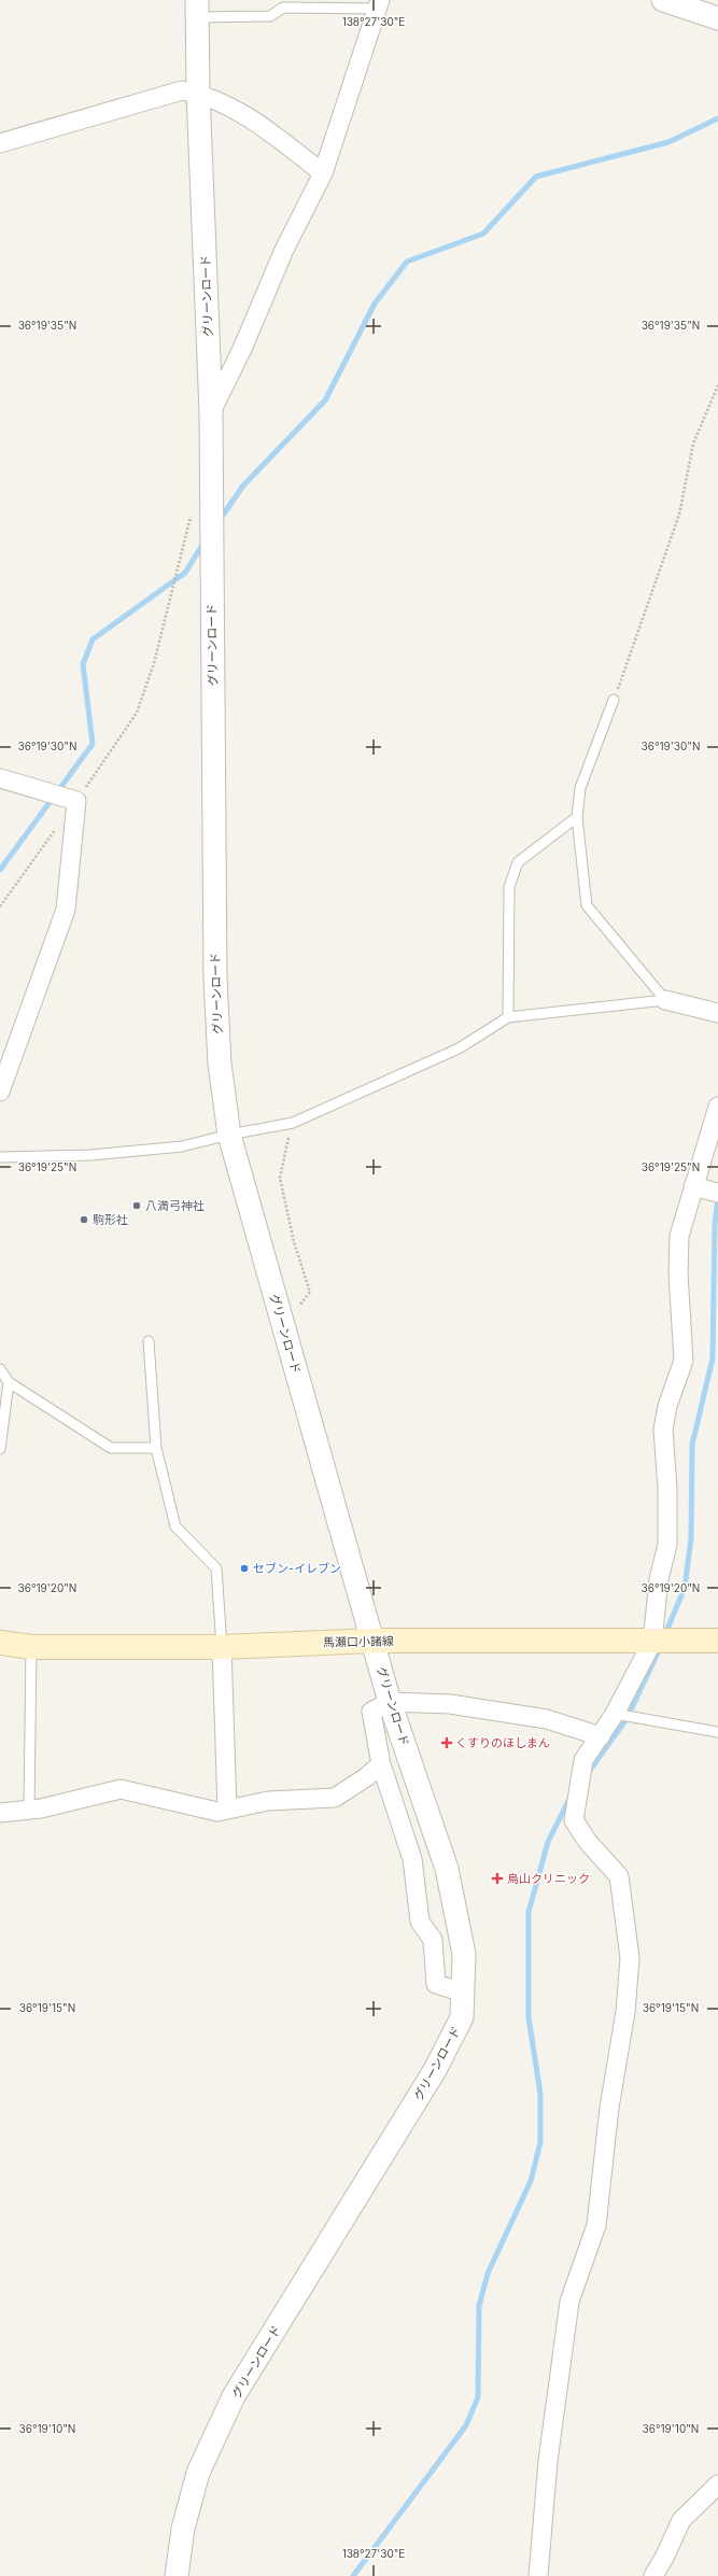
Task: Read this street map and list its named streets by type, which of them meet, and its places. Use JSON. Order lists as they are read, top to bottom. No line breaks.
{"streets":{"main road":["馬瀬口小諸線"],"street":["グリーンロード"]},"crossings":[["グリーンロード","馬瀬口小諸線"]],"places":{"other":["八満弓神社","駒形社","セブン-イレブン"],"health":["くすりのほしまん","烏山クリニック"]},"coordinates":["138°27'30\"E","36°19'35\"N","36°19'30\"N","36°19'25\"N","36°19'20\"N","36°19'15\"N","36°19'10\"N"]}
